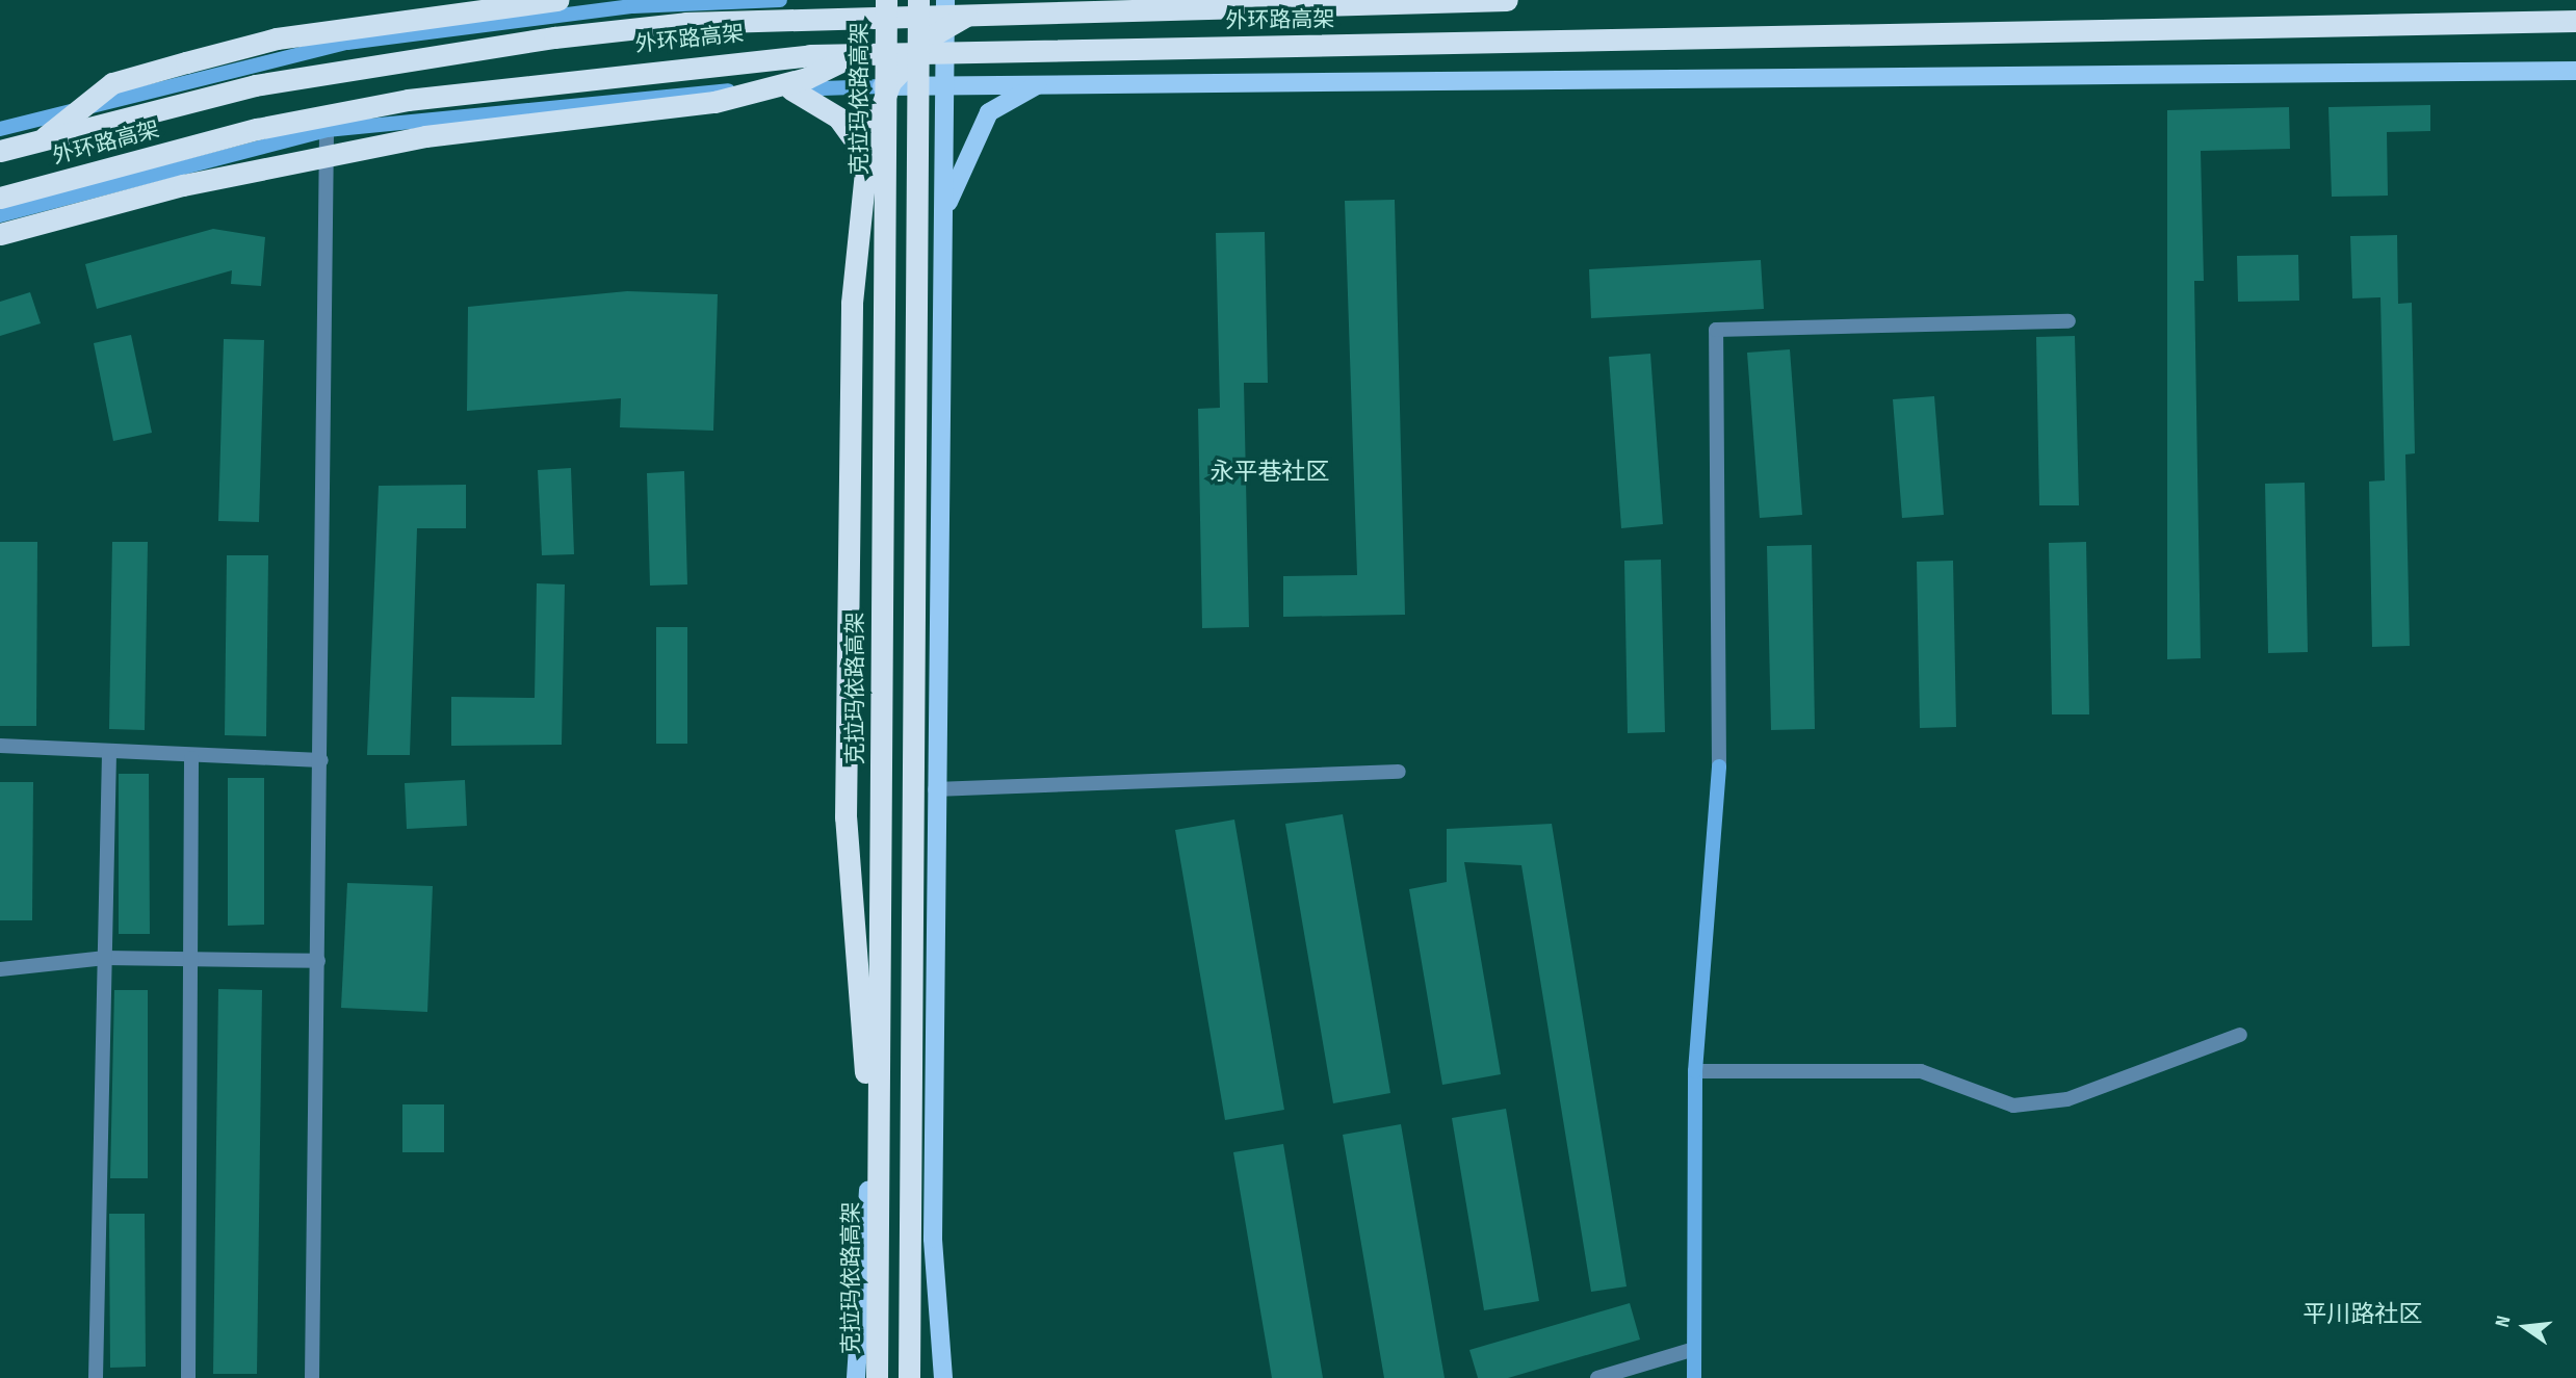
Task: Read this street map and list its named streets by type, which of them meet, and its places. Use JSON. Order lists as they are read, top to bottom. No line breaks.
{"streets":{"highway":["外环路高架","克拉玛依路高架"]},"districts":["永平巷社区","平川路社区"],"north":"left"}
